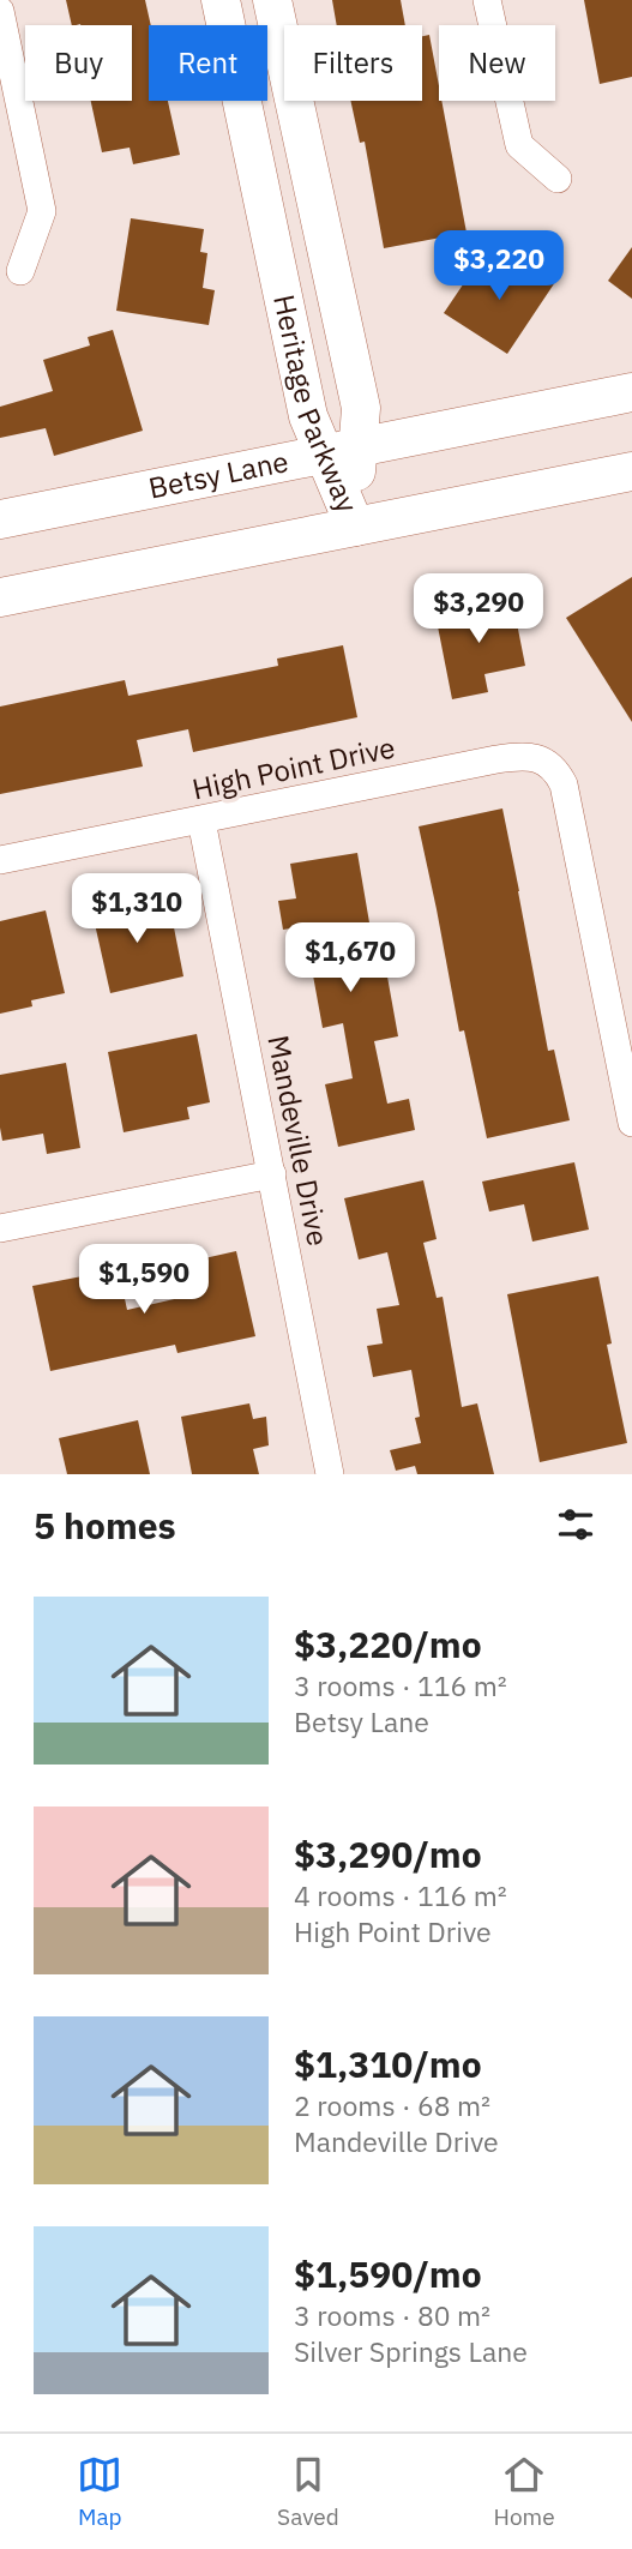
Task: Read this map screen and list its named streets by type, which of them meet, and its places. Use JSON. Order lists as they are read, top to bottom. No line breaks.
{"streets":{"main road":["Heritage Parkway","Betsy Lane"],"street":["High Point Drive","Mandeville Drive"]},"crossings":[["Heritage Parkway","Betsy Lane"],["High Point Drive","Mandeville Drive"]],"page":{"chip":["Buy","Rent","Filters","New"],"price":["$3,220","$3,290","$1,310","$1,670","$1,590"],"heading":"5 homes","list":[{"name":"$3,220/mo","note":"3 rooms · 116 m² · Betsy Lane"},{"name":"$3,290/mo","note":"4 rooms · 116 m² · High Point Drive"},{"name":"$1,310/mo","note":"2 rooms · 68 m² · Mandeville Drive"},{"name":"$1,590/mo","note":"3 rooms · 80 m² · Silver Springs Lane"}],"tabs":["Map","Saved","Home"]}}
